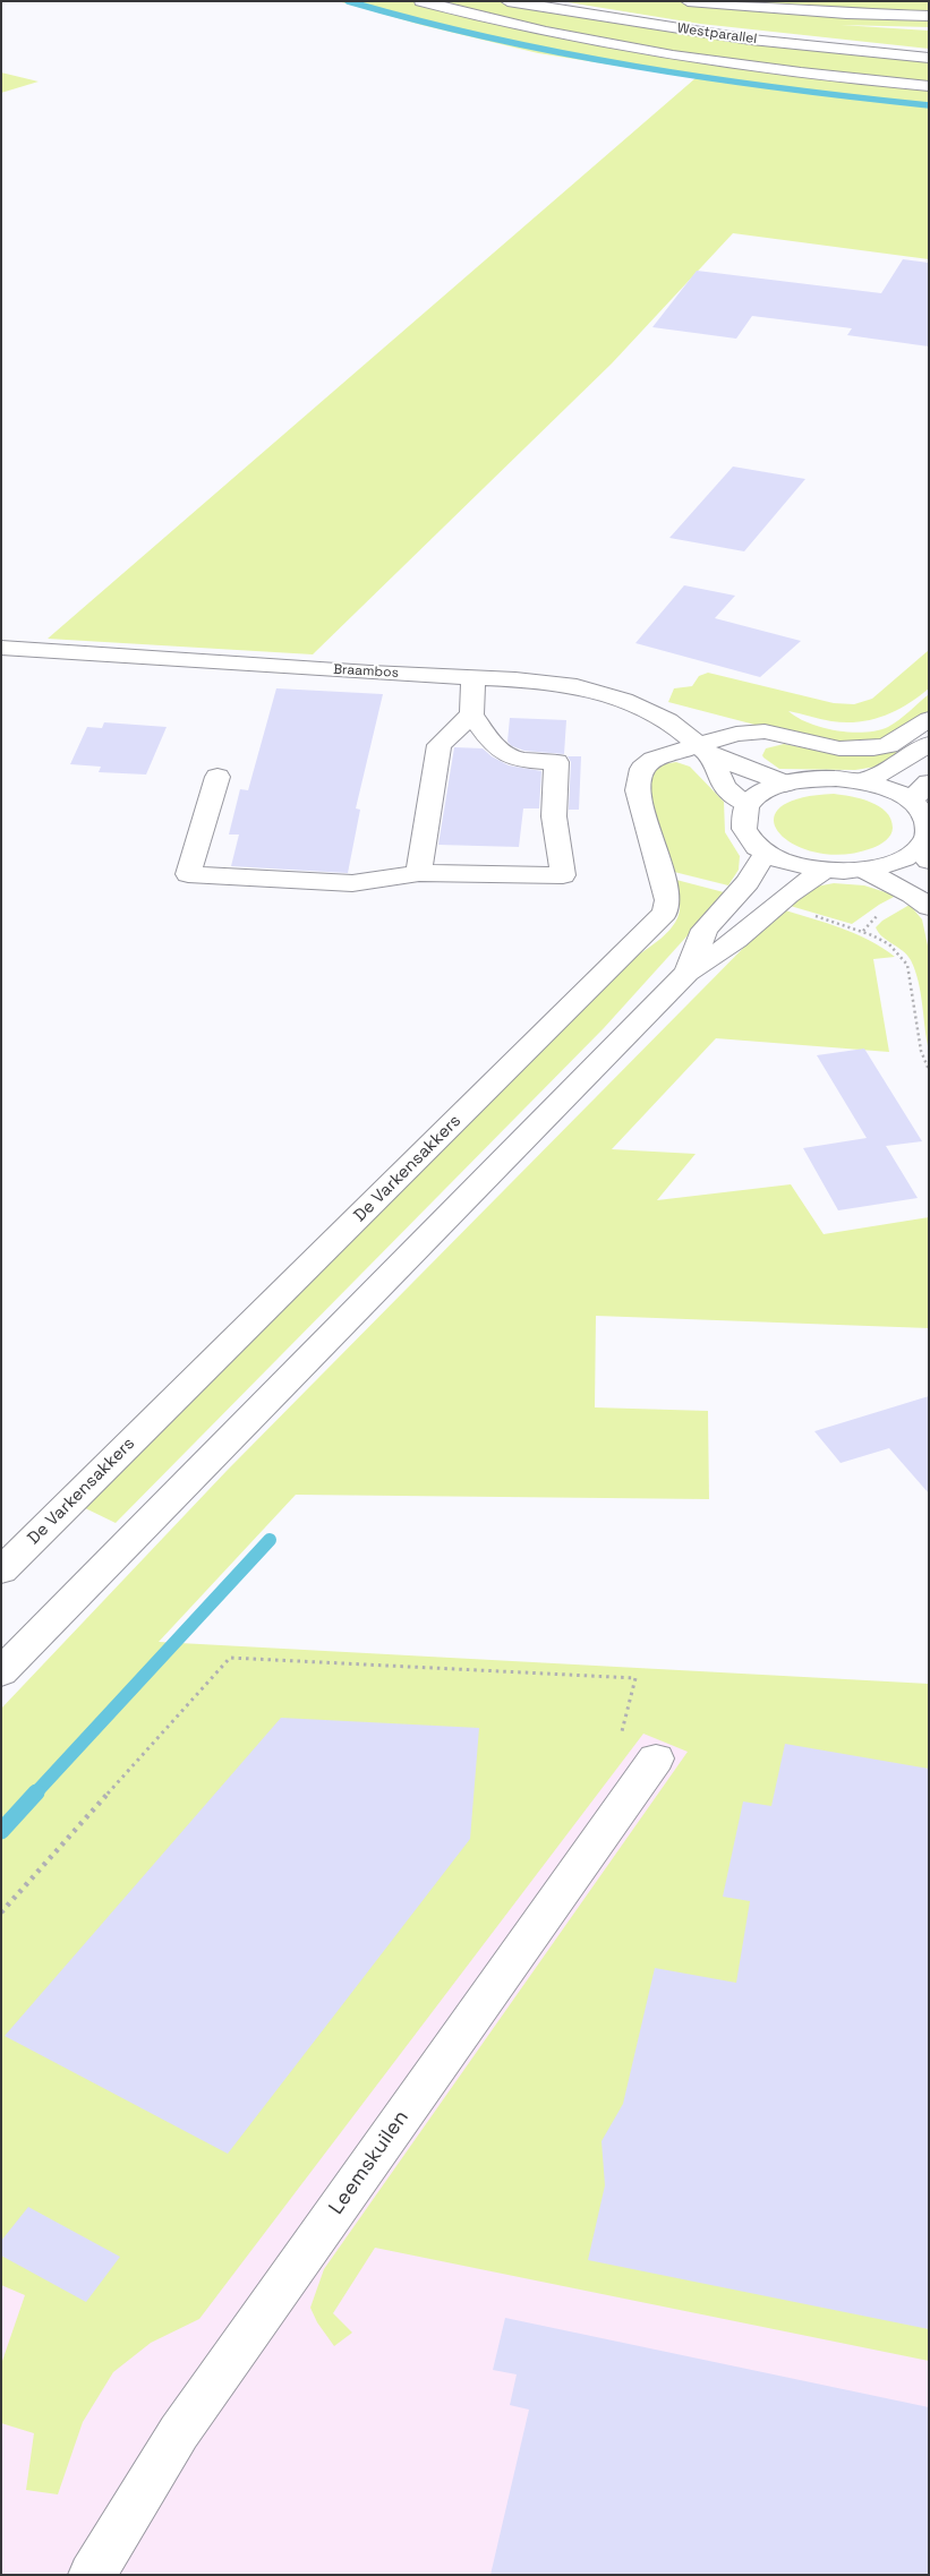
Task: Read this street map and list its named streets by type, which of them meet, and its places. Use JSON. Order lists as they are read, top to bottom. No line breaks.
{"streets":{"main road":["Westparallel","Braambos","De Varkensakkers","Leemskuilen"]},"crossings":[["Braambos","De Varkensakkers"]]}
